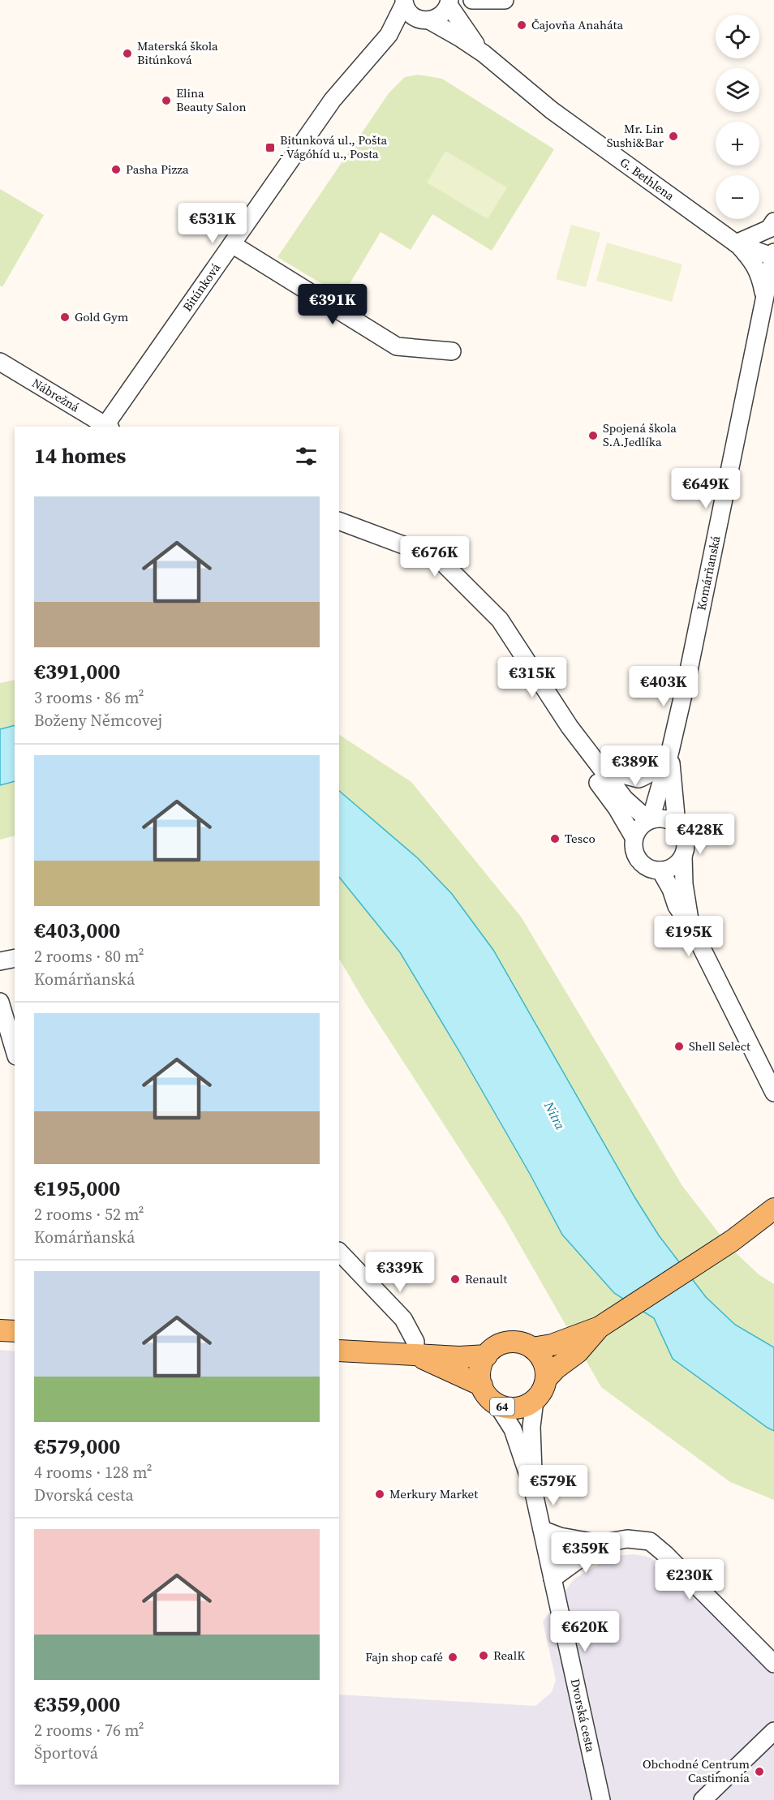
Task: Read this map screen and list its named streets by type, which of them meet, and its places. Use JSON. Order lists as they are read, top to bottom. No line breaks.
{"streets":{"main road":["64"],"street":["G. Bethlena","Bitúnková","Nábrežná","Komárňanská","Dvorská cesta"]},"crossings":[["G. Bethlena","Bitúnková"],["G. Bethlena","Komárňanská"],["Bitúnková","Nábrežná"],["64","Dvorská cesta"]],"water":["Nitra"],"places":{"other":["Čajovňa Anaháta","Materská škola Bitúnková","Elina Beauty Salon","Mr. Lin Sushi&Bar","Pasha Pizza","Gold Gym","Spojená škola S.A.Jedlíka","Tesco","Shell Select","Renault","Merkury Market","RealK","Fajn shop café","Obchodné Centrum Castimonia"],"transit":["Bitunková ul., Pošta - Vágóhíd u., Posta"]},"page":{"map_buttons":["+","−"],"price":["€531K","€391K","€649K","€676K","€315K","€403K","€389K","€428K","€195K","€339K","€579K","€359K","€230K","€620K"],"heading":"14 homes","list":[{"name":"€391,000","note":"3 rooms · 86 m² · Boženy Němcovej"},{"name":"€403,000","note":"2 rooms · 80 m² · Komárňanská"},{"name":"€195,000","note":"2 rooms · 52 m² · Komárňanská"},{"name":"€579,000","note":"4 rooms · 128 m² · Dvorská cesta"},{"name":"€359,000","note":"2 rooms · 76 m² · Športová"}]}}
